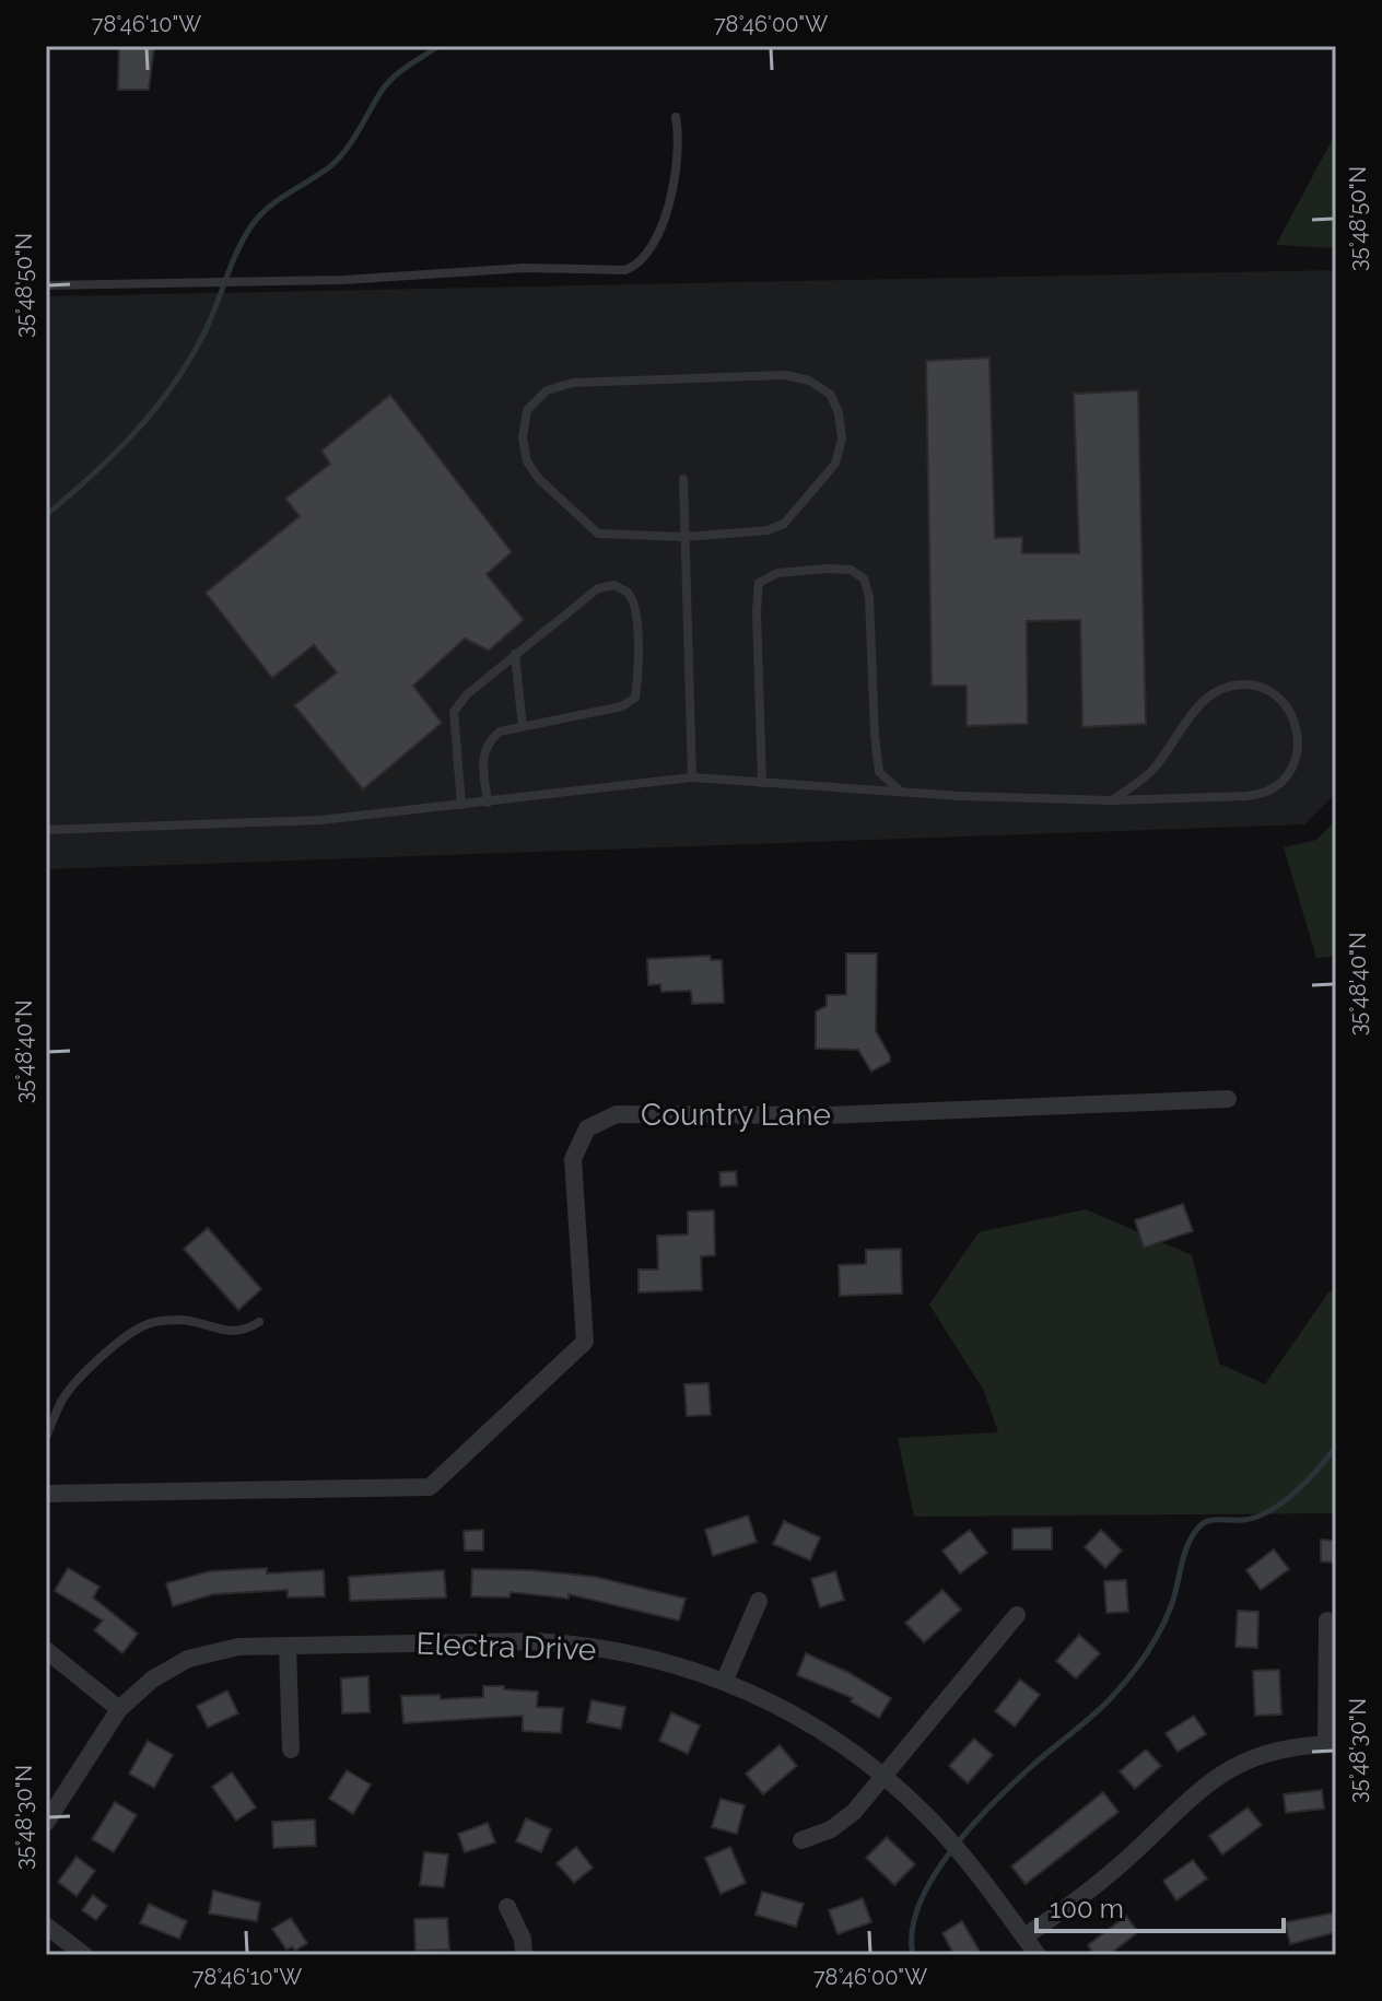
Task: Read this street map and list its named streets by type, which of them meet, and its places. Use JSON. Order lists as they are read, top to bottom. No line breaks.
{"streets":{"street":["Country Lane","Electra Drive"]},"scale_bar":"100 m","coordinates":["78°46'10\"W","78°46'00\"W","35°48'50\"N","35°48'40\"N","35°48'30\"N"]}
